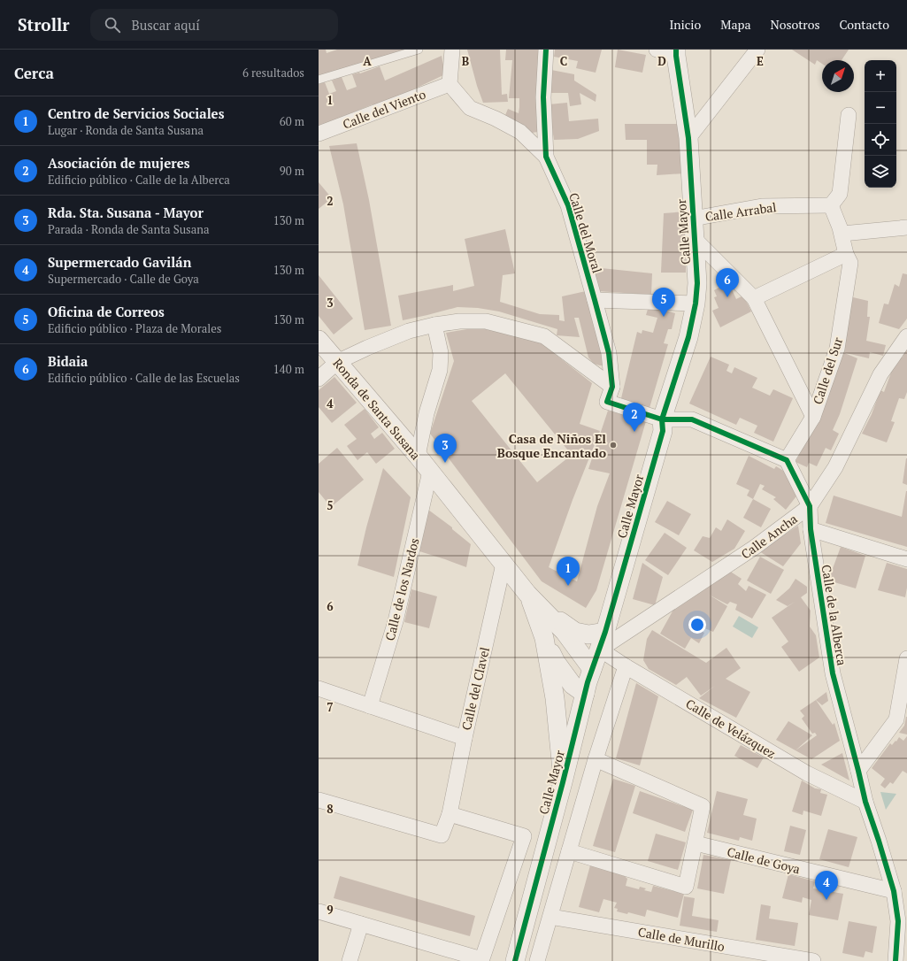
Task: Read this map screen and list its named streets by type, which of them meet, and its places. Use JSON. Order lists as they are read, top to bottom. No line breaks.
{"streets":{"street":["Calle del Viento","Calle Arrabal","Calle Mayor","Calle del Moral","Calle del Sur","Ronda de Santa Susana","Calle Ancha","Calle de los Nardos","Calle de la Alberca","Calle del Clavel","Calle de Velázquez","Calle de Goya","Calle de Murillo"]},"crossings":[["Calle Arrabal","Calle Mayor"],["Calle Arrabal","Calle del Sur"],["Calle Mayor","Calle del Moral"],["Calle Mayor","Ronda de Santa Susana"],["Calle Mayor","Calle Ancha"],["Calle Mayor","Calle de Velázquez"],["Calle del Sur","Calle de la Alberca"],["Ronda de Santa Susana","Calle de los Nardos"],["Ronda de Santa Susana","Calle del Clavel"],["Calle Ancha","Calle de la Alberca"],["Calle Ancha","Calle de Velázquez"],["Calle de la Alberca","Calle de Velázquez"],["Calle de la Alberca","Calle de Goya"]],"places":["Casa de Niños El Bosque Encantado"],"north":"top right","page":{"header":"Strollr","search":"Buscar aquí","nav":["Inicio","Mapa","Nosotros","Contacto"],"heading":["Cerca","6 resultados"],"map_buttons":["+","−"],"list":[{"mark":"1","name":"Centro de Servicios Sociales","note":"Lugar · Ronda de Santa Susana","value":"60 m"},{"mark":"2","name":"Asociación de mujeres","note":"Edificio público · Calle de la Alberca","value":"90 m"},{"mark":"3","name":"Rda. Sta. Susana - Mayor","note":"Parada · Ronda de Santa Susana","value":"130 m"},{"mark":"4","name":"Supermercado Gavilán","note":"Supermercado · Calle de Goya","value":"130 m"},{"mark":"5","name":"Oficina de Correos","note":"Edificio público · Plaza de Morales","value":"130 m"},{"mark":"6","name":"Bidaia","note":"Edificio público · Calle de las Escuelas","value":"140 m"}],"pins":["6","5","2","3","1","4"]},"grid":{"columns":["A","B","C","D","E"],"rows":["1","2","3","4","5","6","7","8","9"]}}
